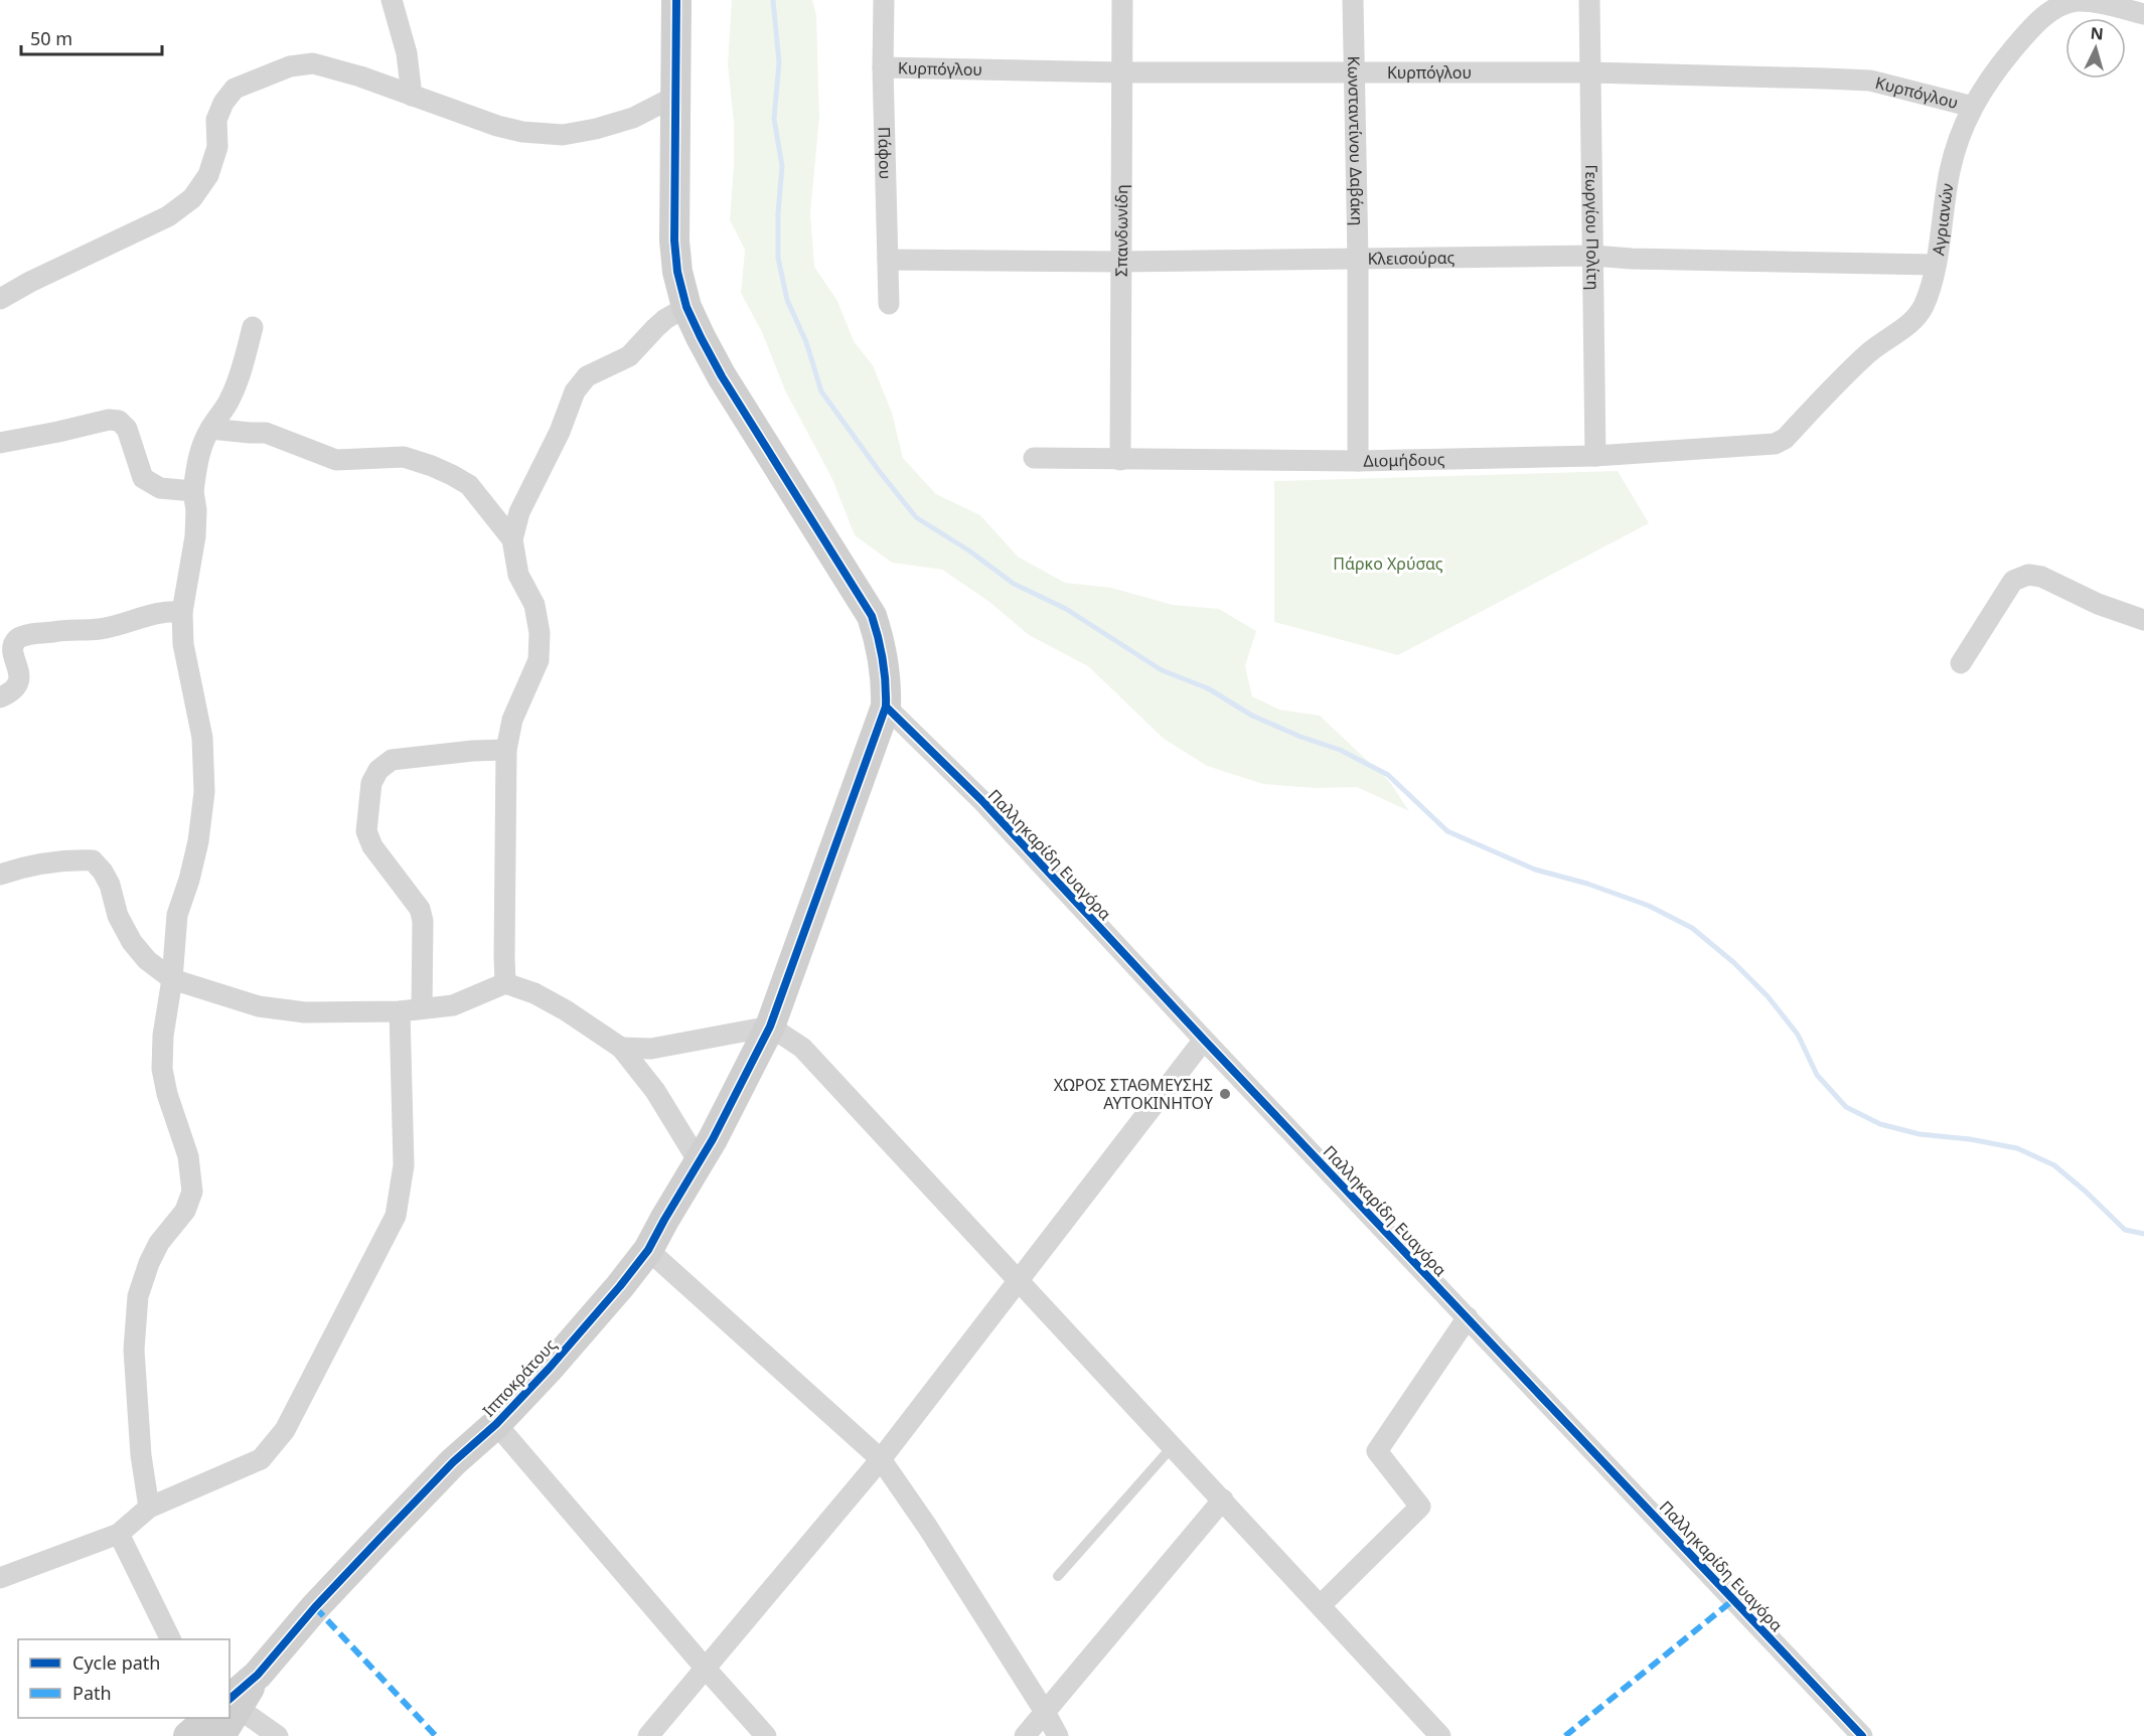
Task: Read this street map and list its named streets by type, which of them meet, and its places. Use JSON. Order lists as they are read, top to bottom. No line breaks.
{"streets":{"street":["Κυρπόγλου","Κωνσταντίνου Δαβάκη","Πάφου","Αγριανών","Γεωργίου Πολίτη","Σπανδωνίδη","Κλεισούρας","Διομήδους","Παλληκαρίδη Ευαγόρα","Ιπποκράτους"]},"crossings":[["Κυρπόγλου","Κωνσταντίνου Δαβάκη"],["Κυρπόγλου","Πάφου"],["Κυρπόγλου","Αγριανών"],["Κυρπόγλου","Γεωργίου Πολίτη"],["Κυρπόγλου","Σπανδωνίδη"],["Κωνσταντίνου Δαβάκη","Κλεισούρας"],["Κωνσταντίνου Δαβάκη","Διομήδους"],["Πάφου","Κλεισούρας"],["Αγριανών","Κλεισούρας"],["Αγριανών","Διομήδους"],["Γεωργίου Πολίτη","Κλεισούρας"],["Γεωργίου Πολίτη","Διομήδους"],["Σπανδωνίδη","Κλεισούρας"],["Σπανδωνίδη","Διομήδους"],["Παλληκαρίδη Ευαγόρα","Ιπποκράτους"]],"parks":["Πάρκο Χρύσας"],"places":["ΧΩΡΟΣ ΣΤΑΘΜΕΥΣΗΣ ΑΥΤΟΚΙΝΗΤΟΥ"],"legend":["Cycle path","Path"],"scale_bar":"50 m","north":"top"}
